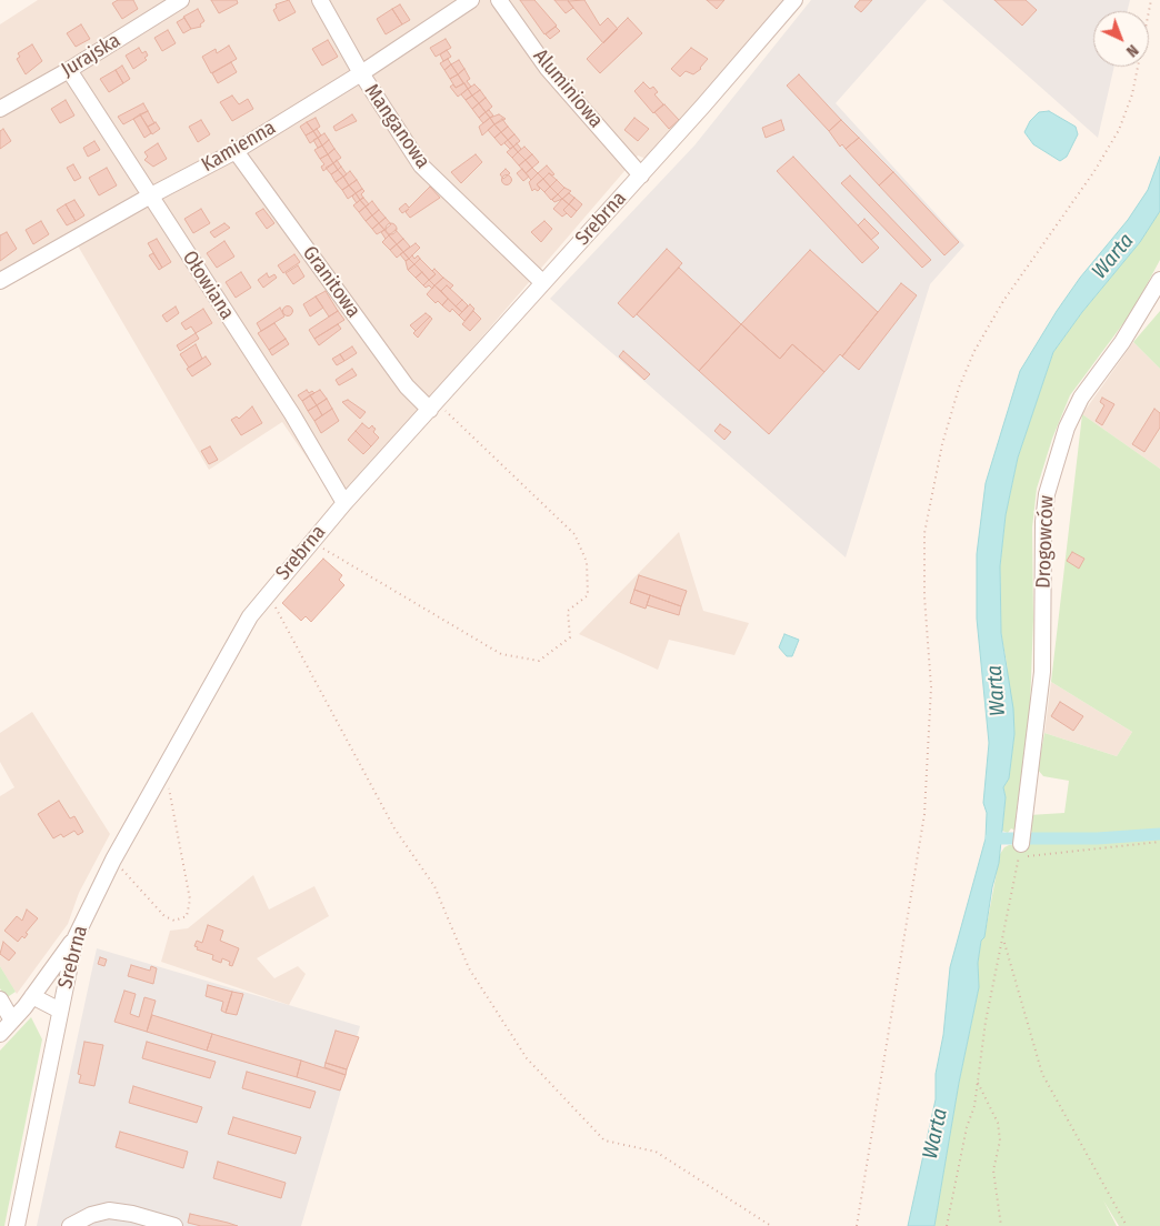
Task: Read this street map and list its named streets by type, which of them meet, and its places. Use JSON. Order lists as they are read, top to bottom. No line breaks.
{"streets":{"street":["Jurajska","Aluminiowa","Manganowa","Kamienna","Srebrna","Granitowa","Ołowiana","Drogowców"]},"crossings":[["Jurajska","Ołowiana"],["Aluminiowa","Srebrna"],["Manganowa","Kamienna"],["Manganowa","Srebrna"],["Kamienna","Granitowa"],["Kamienna","Ołowiana"],["Srebrna","Granitowa"],["Srebrna","Ołowiana"]],"water":["Warta"],"north":"bottom right"}
